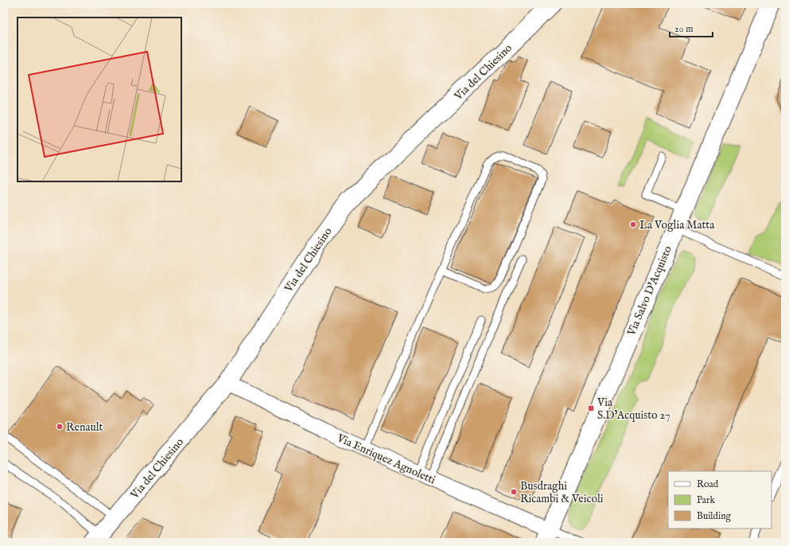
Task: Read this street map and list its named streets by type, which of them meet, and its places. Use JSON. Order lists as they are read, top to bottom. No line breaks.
{"streets":{"street":["Via del Chiesino","Via Salvo D'Acquisto","Via Enriquez Agnoletti"]},"crossings":[["Via del Chiesino","Via Enriquez Agnoletti"],["Via Salvo D'Acquisto","Via Enriquez Agnoletti"]],"places":{"other":["La Voglia Matta","Renault","Busdraghi Ricambi & Veicoli"],"transit":["Via S.D’Acquisto 27"]},"legend":["Road","Park","Building"],"scale_bar":"20 m"}
